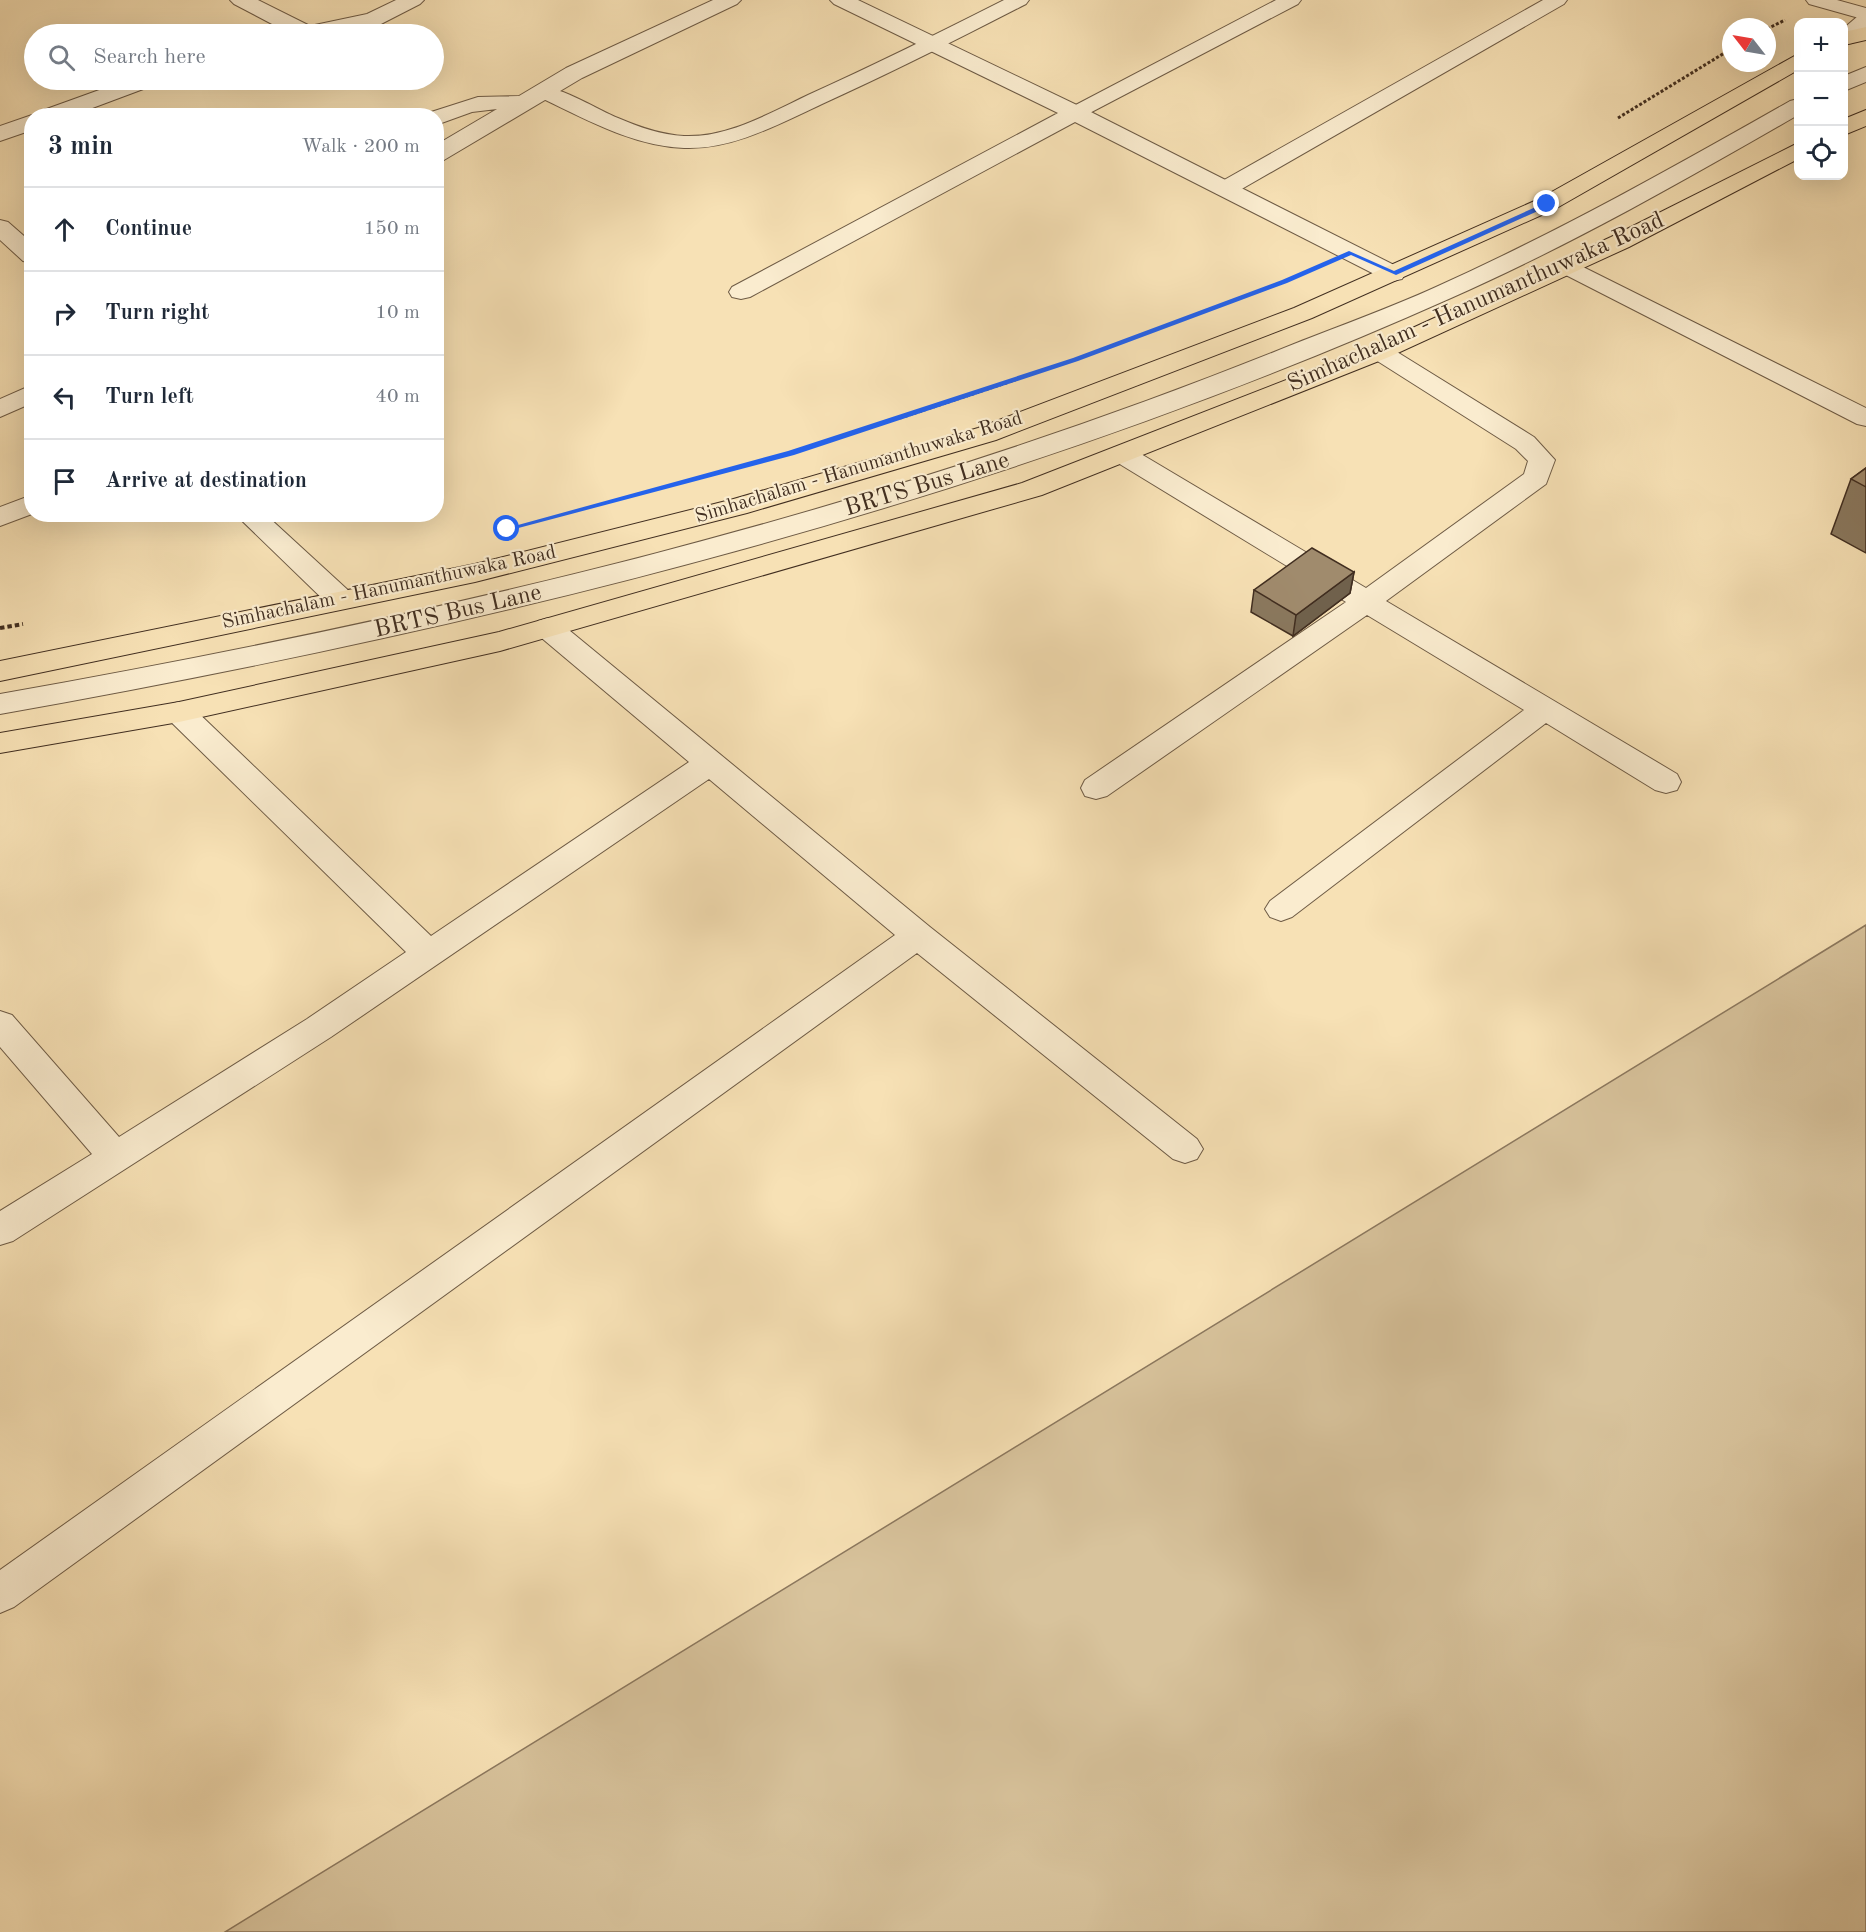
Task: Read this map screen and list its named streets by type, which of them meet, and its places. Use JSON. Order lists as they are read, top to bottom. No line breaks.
{"streets":{"main road":["Simhachalam - Hanumanthuwaka Road"],"street":["BRTS Bus Lane"]},"north":"top left","page":{"map_buttons":["+","−"],"search":"Search here","heading":["3 min","Walk · 200 m"],"list":[["Continue","150 m"],["Turn right","10 m"],["Turn left","40 m"],"Arrive at destination"]}}
